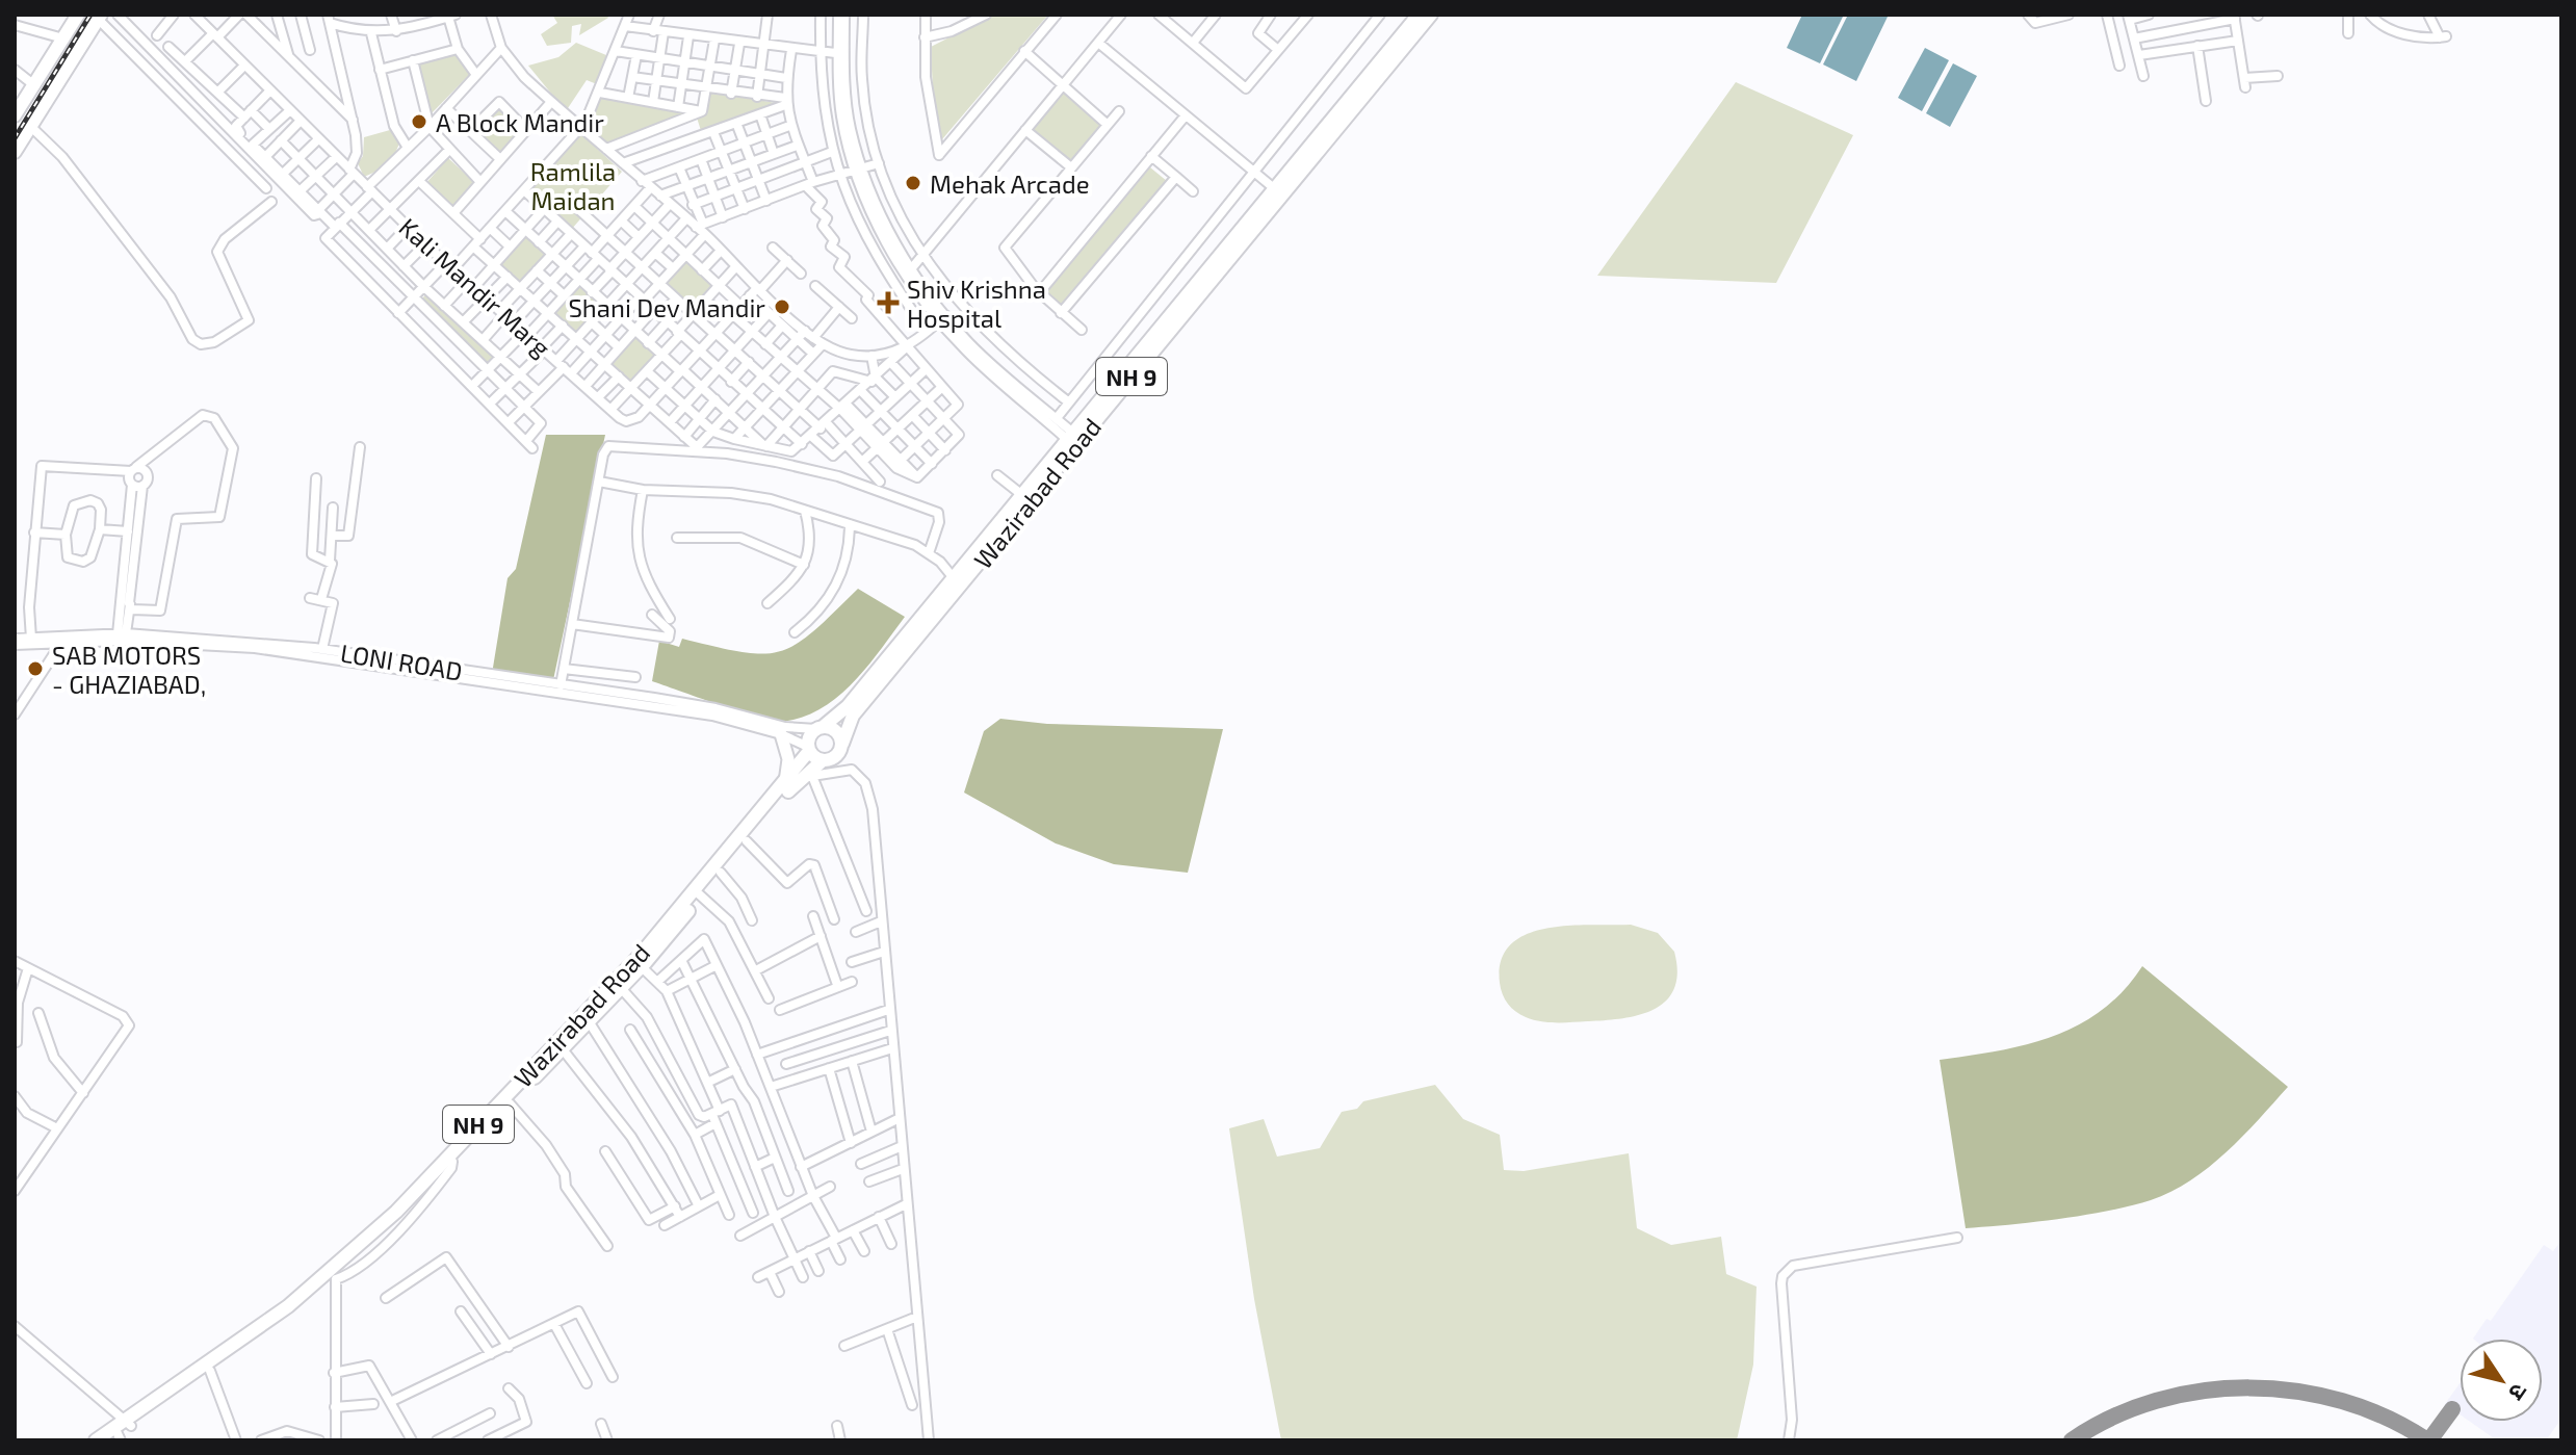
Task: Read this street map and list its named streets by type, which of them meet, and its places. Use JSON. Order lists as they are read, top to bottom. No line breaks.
{"streets":{"highway":["NH 9","Wazirabad Road"],"street":["Kali Mandir Marg","LONI ROAD"]},"parks":["Ramlila Maidan"],"places":{"other":["A Block Mandir","Mehak Arcade","Shani Dev Mandir","SAB MOTORS - GHAZIABAD,"],"health":["Shiv Krishna Hospital"]},"north":"bottom right"}
